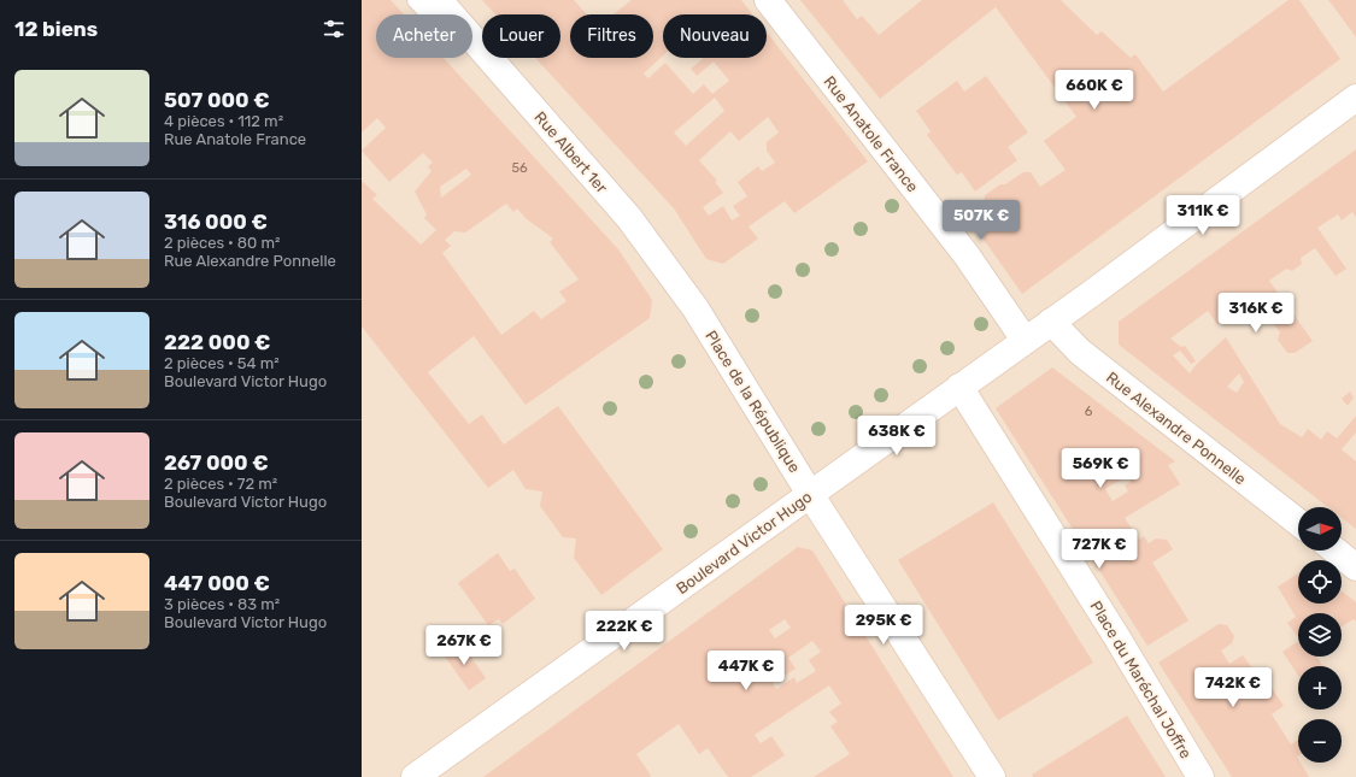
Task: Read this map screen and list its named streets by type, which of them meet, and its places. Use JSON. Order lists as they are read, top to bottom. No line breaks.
{"streets":{"main road":["Rue Anatole France","Rue Albert 1er","Place de la République","Rue Alexandre Ponnelle","Boulevard Victor Hugo","Place du Maréchal Joffre"]},"crossings":[["Rue Anatole France","Boulevard Victor Hugo"],["Rue Albert 1er","Place de la République"],["Place de la République","Boulevard Victor Hugo"],["Rue Alexandre Ponnelle","Boulevard Victor Hugo"],["Boulevard Victor Hugo","Place du Maréchal Joffre"]],"house_numbers":["56","6"],"north":"right","page":{"heading":"12 biens","chip":["Acheter","Louer","Filtres","Nouveau"],"list":[{"name":"507 000 €","note":"4 pièces · 112 m² · Rue Anatole France"},{"name":"316 000 €","note":"2 pièces · 80 m² · Rue Alexandre Ponnelle"},{"name":"222 000 €","note":"2 pièces · 54 m² · Boulevard Victor Hugo"},{"name":"267 000 €","note":"2 pièces · 72 m² · Boulevard Victor Hugo"},{"name":"447 000 €","note":"3 pièces · 83 m² · Boulevard Victor Hugo"}],"price":["660K €","311K €","507K €","316K €","638K €","569K €","727K €","295K €","222K €","267K €","447K €","742K €"],"map_buttons":["+","−"]}}
